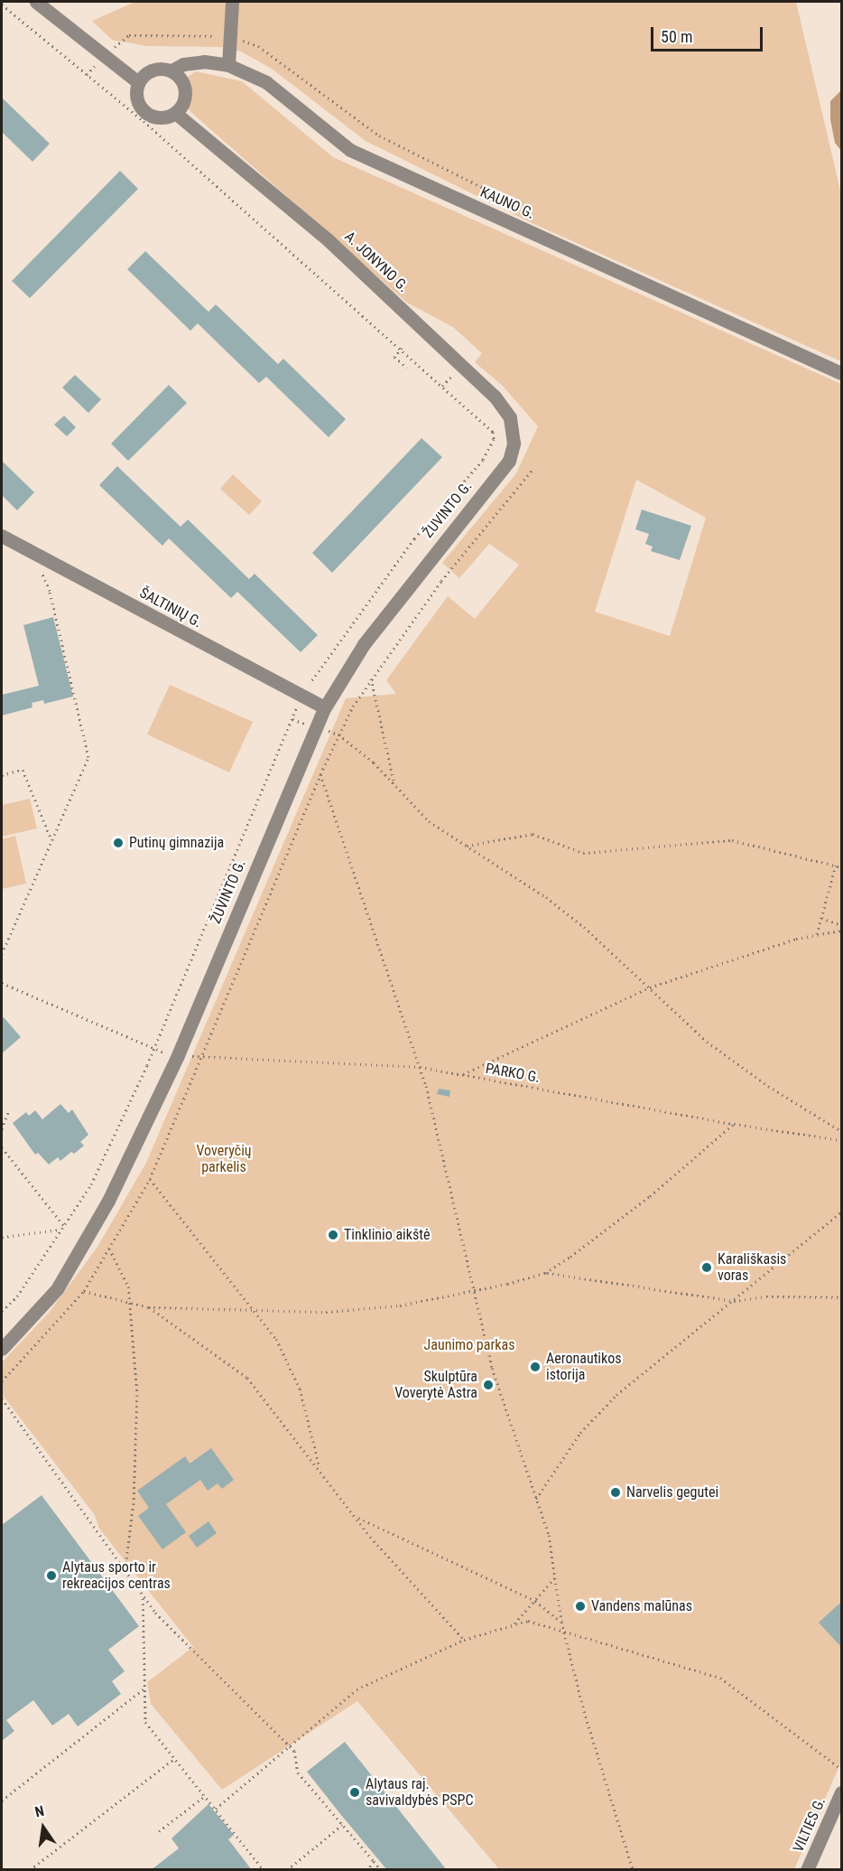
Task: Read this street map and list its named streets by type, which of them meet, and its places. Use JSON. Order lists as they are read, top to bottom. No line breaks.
{"streets":{"street":["KAUNO G.","A. JONYNO G.","ŽUVINTO G.","ŠALTINIŲ G.","VILTIES G."],"path":["PARKO G."]},"crossings":[["KAUNO G.","A. JONYNO G."],["A. JONYNO G.","ŽUVINTO G."],["ŽUVINTO G.","ŠALTINIŲ G."],["ŽUVINTO G.","PARKO G."]],"parks":["Voveryčių parkelis","Jaunimo parkas"],"places":["Putinų gimnazija","Tinklinio aikštė","Karališkasis voras","Aeronautikos istorija","Skulptūra Voverytė Astra","Narvelis gegutei","Alytaus sporto ir rekreacijos centras","Vandens malūnas","Alytaus raj. savivaldybės PSPC"],"scale_bar":"50 m","north":"top"}
